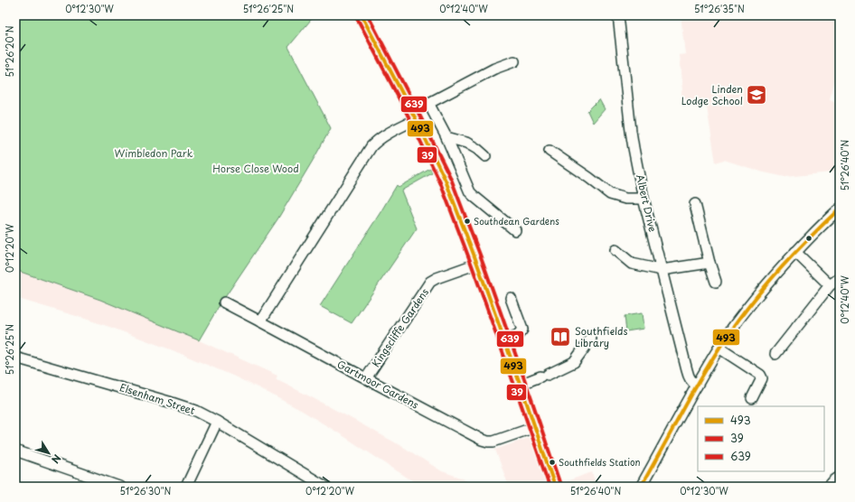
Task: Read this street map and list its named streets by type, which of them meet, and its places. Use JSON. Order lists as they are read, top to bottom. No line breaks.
{"streets":{"street":["Albert Drive","Kingscliffe Gardens","Gartmoor Gardens","Elsenham Street"]},"crossings":[["Kingscliffe Gardens","Gartmoor Gardens"]],"parks":["Wimbledon Park","Horse Close Wood"],"places":{"school or university":["Linden Lodge School"],"other":["Southdean Gardens","Southfields Station"],"library":["Southfields Library"]},"lines":["transit line 493","transit line 639","transit line 39"],"legend":["493","39","639"],"north":"bottom right","coordinates":["0°12'30\"W","51°26'25\"N","0°12'40\"W","51°26'35\"N","51°26'20\"N","51°26'40\"N","0°12'20\"W","51°26'30\"N"]}
